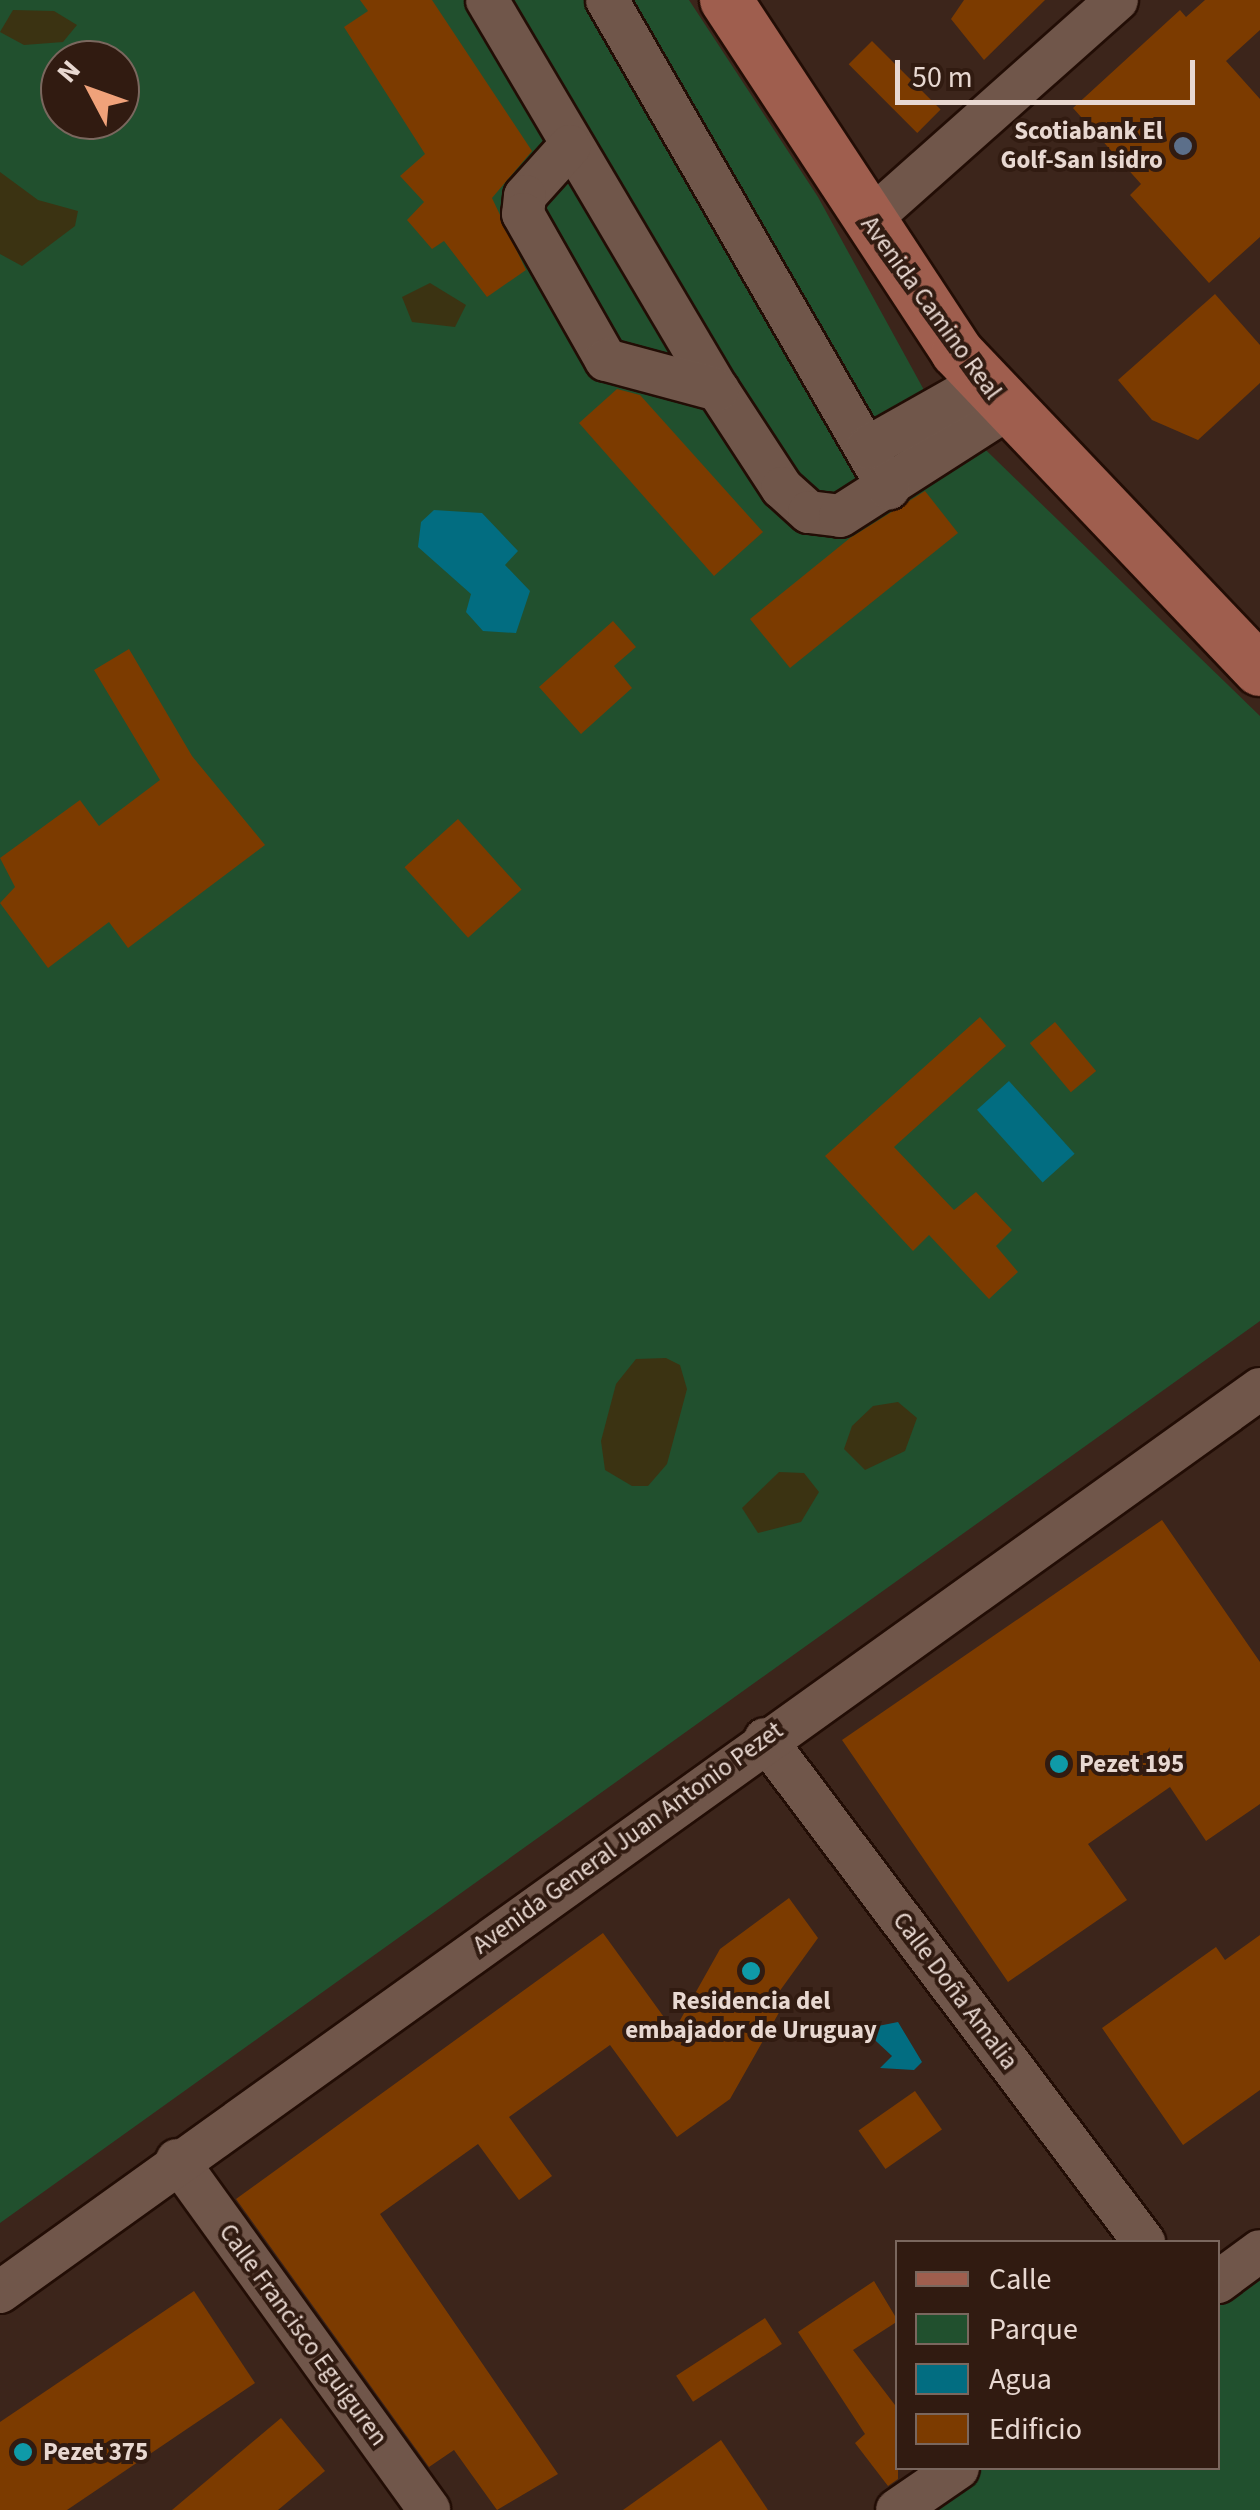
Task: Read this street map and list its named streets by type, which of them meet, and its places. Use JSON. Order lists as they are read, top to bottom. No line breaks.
{"streets":{"main road":["Avenida Camino Real"],"street":["Avenida General Juan Antonio Pezet","Calle Doña Amalia","Calle Francisco Eguiguren"]},"crossings":[["Avenida General Juan Antonio Pezet","Calle Doña Amalia"],["Avenida General Juan Antonio Pezet","Calle Francisco Eguiguren"]],"places":["Scotiabank El Golf-San Isidro","Pezet 195","Residencia del embajador de Uruguay","Pezet 375"],"legend":["Calle","Parque","Agua","Edificio"],"scale_bar":"50 m","north":"top left"}
